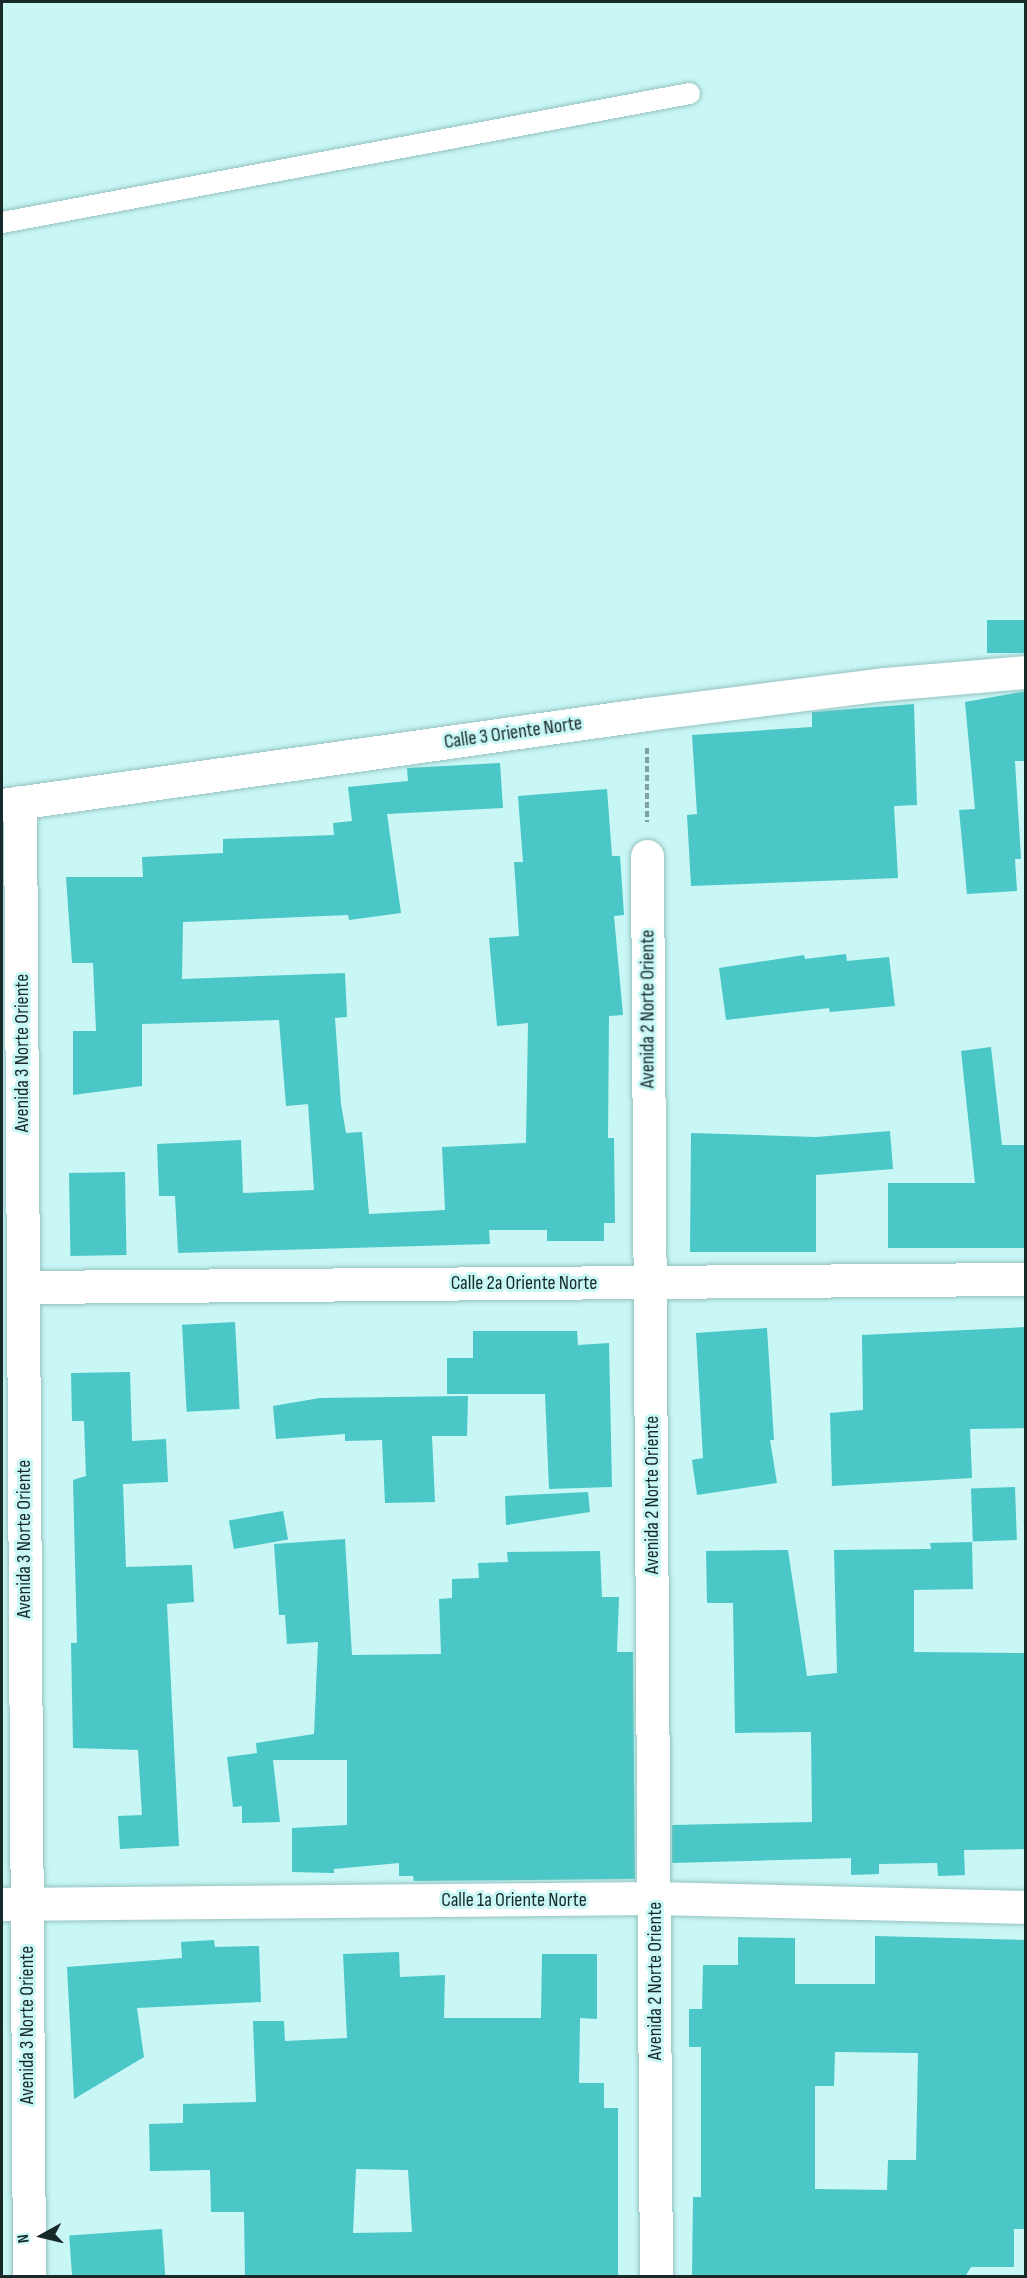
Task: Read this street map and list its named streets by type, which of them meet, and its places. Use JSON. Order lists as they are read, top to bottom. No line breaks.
{"streets":{"street":["Calle 3 Oriente Norte","Avenida 2 Norte Oriente","Avenida 3 Norte Oriente","Calle 2a Oriente Norte","Calle 1a Oriente Norte"]},"crossings":[["Calle 3 Oriente Norte","Avenida 3 Norte Oriente"],["Avenida 2 Norte Oriente","Calle 2a Oriente Norte"],["Avenida 2 Norte Oriente","Calle 1a Oriente Norte"],["Avenida 3 Norte Oriente","Calle 2a Oriente Norte"],["Avenida 3 Norte Oriente","Calle 1a Oriente Norte"]],"north":"left"}
